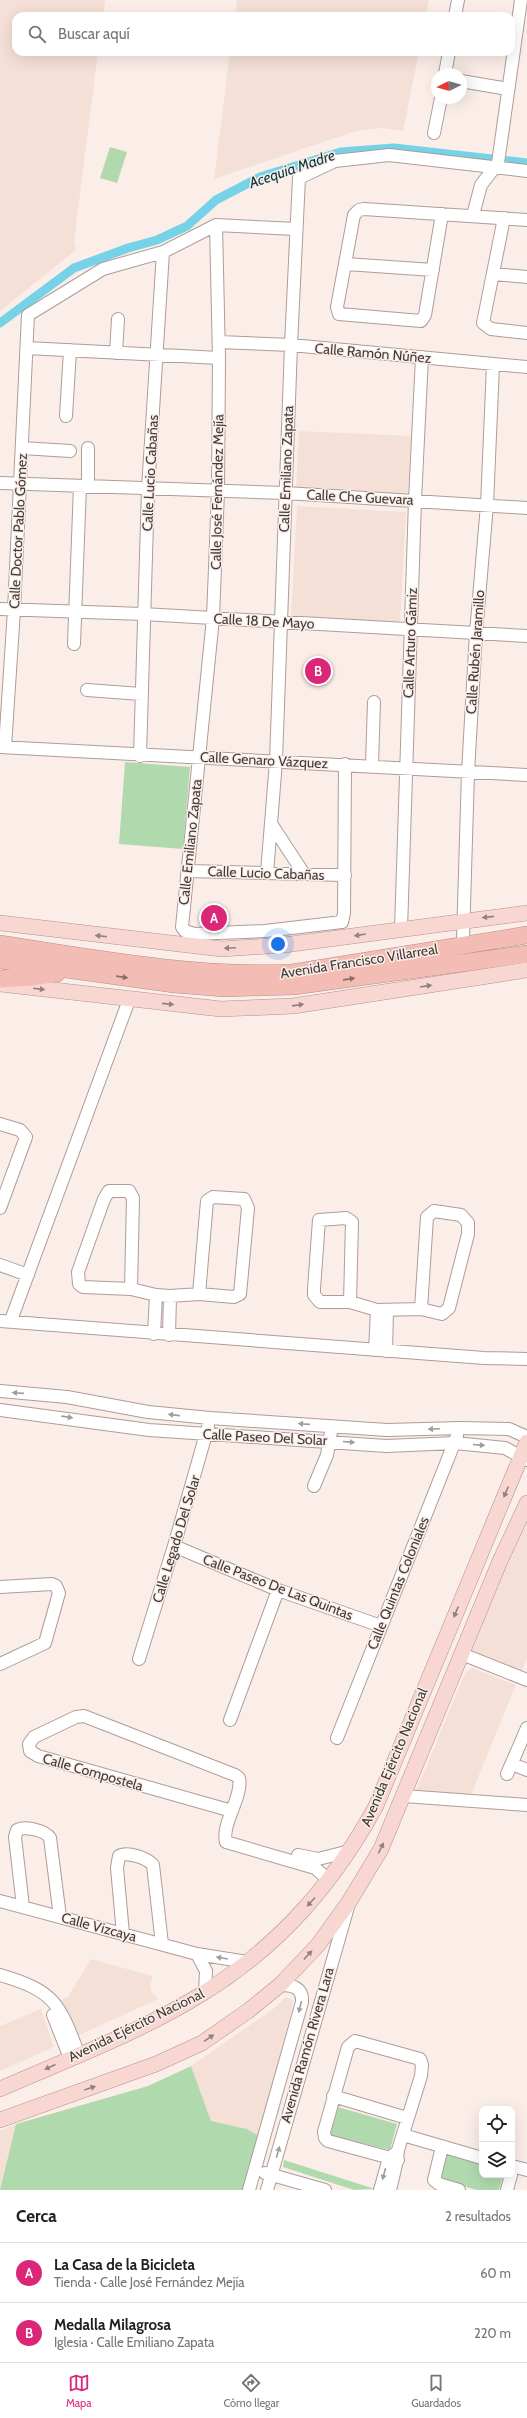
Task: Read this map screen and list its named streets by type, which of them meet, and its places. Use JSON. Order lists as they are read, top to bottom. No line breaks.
{"streets":{"highway":["Avenida Francisco Villarreal"],"main road":["Avenida Ejército Nacional"],"street":["Calle Ramón Núñez","Calle Emiliano Zapata","Calle Lucio Cabañas","Calle José Fernández Mejía","Calle Che Guevara","Calle Doctor Pablo Gómez","Calle 18 De Mayo","Calle Arturo Gámiz","Calle Rubén Jaramillo","Calle Genaro Vázquez","Calle Paseo Del Solar","Calle Legado Del Solar","Calle Quintas Coloniales","Calle Paseo De Las Quintas","Calle Compostela","Calle Vizcaya","Avenida Ramón Rivera Lara"]},"crossings":[["Calle Ramón Núñez","Calle Emiliano Zapata"],["Calle Ramón Núñez","Calle José Fernández Mejía"],["Calle Ramón Núñez","Calle Arturo Gámiz"],["Calle Ramón Núñez","Calle Rubén Jaramillo"],["Calle Emiliano Zapata","Calle Lucio Cabañas"],["Calle Emiliano Zapata","Calle José Fernández Mejía"],["Calle Emiliano Zapata","Calle Che Guevara"],["Calle Emiliano Zapata","Calle 18 De Mayo"],["Calle Emiliano Zapata","Calle Genaro Vázquez"],["Calle Lucio Cabañas","Calle Che Guevara"],["Calle Lucio Cabañas","Calle Doctor Pablo Gómez"],["Calle Lucio Cabañas","Calle 18 De Mayo"],["Calle Lucio Cabañas","Calle Genaro Vázquez"],["Calle José Fernández Mejía","Calle Che Guevara"],["Calle José Fernández Mejía","Calle 18 De Mayo"],["Calle José Fernández Mejía","Calle Genaro Vázquez"],["Calle Che Guevara","Calle Doctor Pablo Gómez"],["Calle Che Guevara","Calle Arturo Gámiz"],["Calle Che Guevara","Calle Rubén Jaramillo"],["Calle Doctor Pablo Gómez","Calle 18 De Mayo"],["Calle Doctor Pablo Gómez","Calle Genaro Vázquez"],["Calle 18 De Mayo","Calle Arturo Gámiz"],["Calle 18 De Mayo","Calle Rubén Jaramillo"],["Calle Arturo Gámiz","Calle Genaro Vázquez"],["Calle Arturo Gámiz","Avenida Francisco Villarreal"],["Calle Rubén Jaramillo","Calle Genaro Vázquez"],["Calle Rubén Jaramillo","Avenida Francisco Villarreal"],["Calle Paseo Del Solar","Calle Legado Del Solar"],["Calle Paseo Del Solar","Calle Quintas Coloniales"],["Calle Paseo Del Solar","Avenida Ejército Nacional"],["Calle Legado Del Solar","Calle Paseo De Las Quintas"],["Calle Quintas Coloniales","Calle Paseo De Las Quintas"],["Avenida Ejército Nacional","Calle Vizcaya"],["Avenida Ejército Nacional","Avenida Ramón Rivera Lara"]],"water":["Acequia Madre"],"north":"left","page":{"search":"Buscar aquí","pins":["B","A"],"heading":["Cerca","2 resultados"],"list":[{"mark":"A","name":"La Casa de la Bicicleta","note":"Tienda · Calle José Fernández Mejía","value":"60 m"},{"mark":"B","name":"Medalla Milagrosa","note":"Iglesia · Calle Emiliano Zapata","value":"220 m"}],"nav":["Mapa","Cómo llegar","Guardados"]}}
